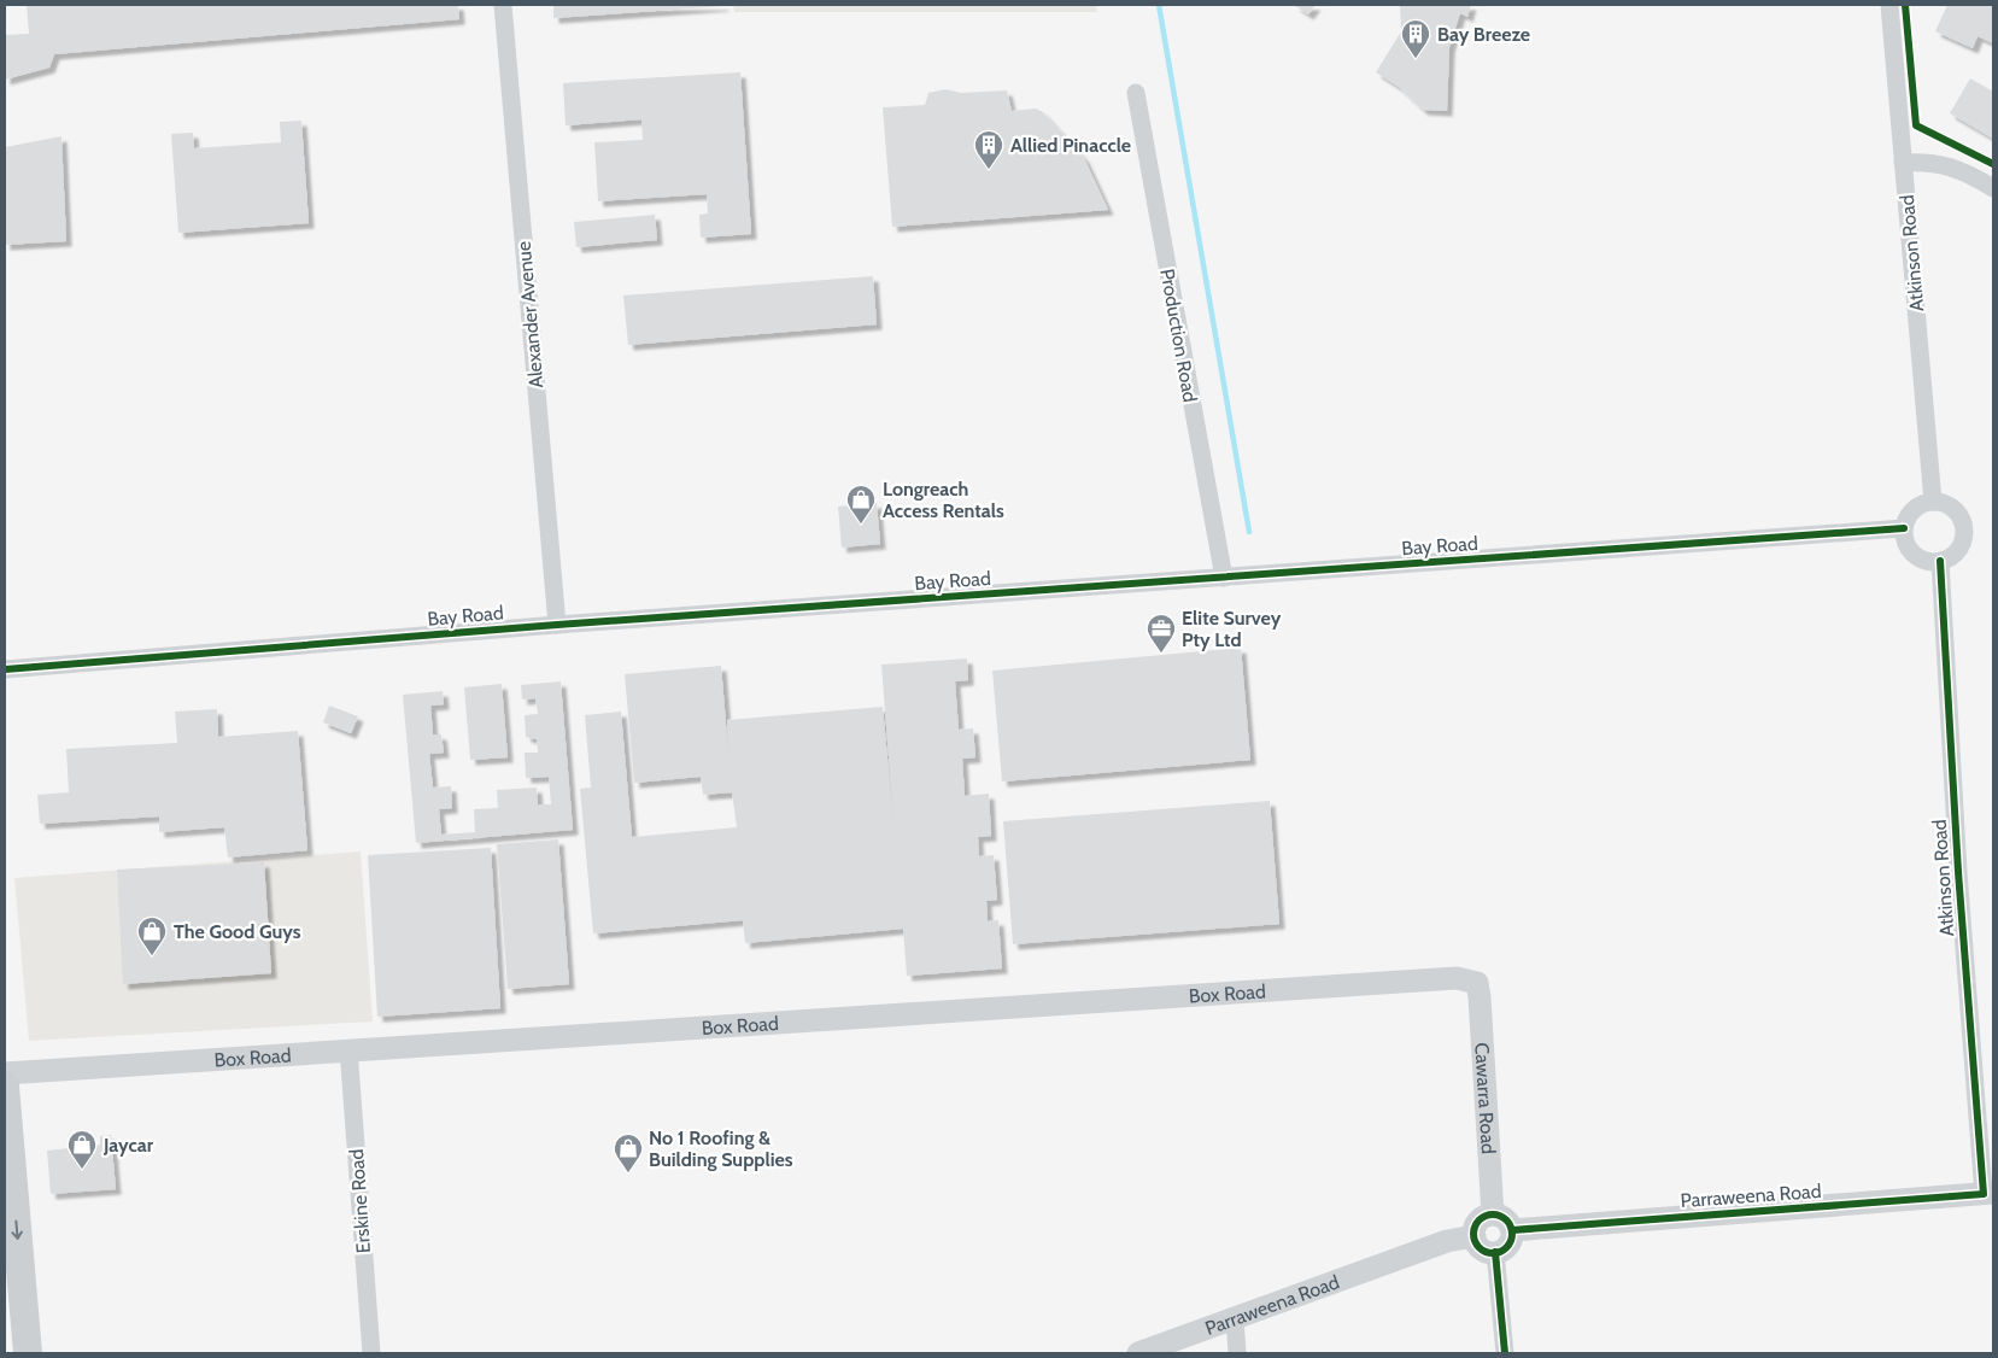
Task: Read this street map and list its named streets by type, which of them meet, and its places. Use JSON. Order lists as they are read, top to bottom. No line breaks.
{"streets":{"street":["Atkinson Road","Alexander Avenue","Production Road","Bay Road","Box Road","Cawarra Road","Parraweena Road","Erskine Road"]},"crossings":[["Atkinson Road","Bay Road"],["Atkinson Road","Parraweena Road"],["Alexander Avenue","Bay Road"],["Production Road","Bay Road"],["Box Road","Cawarra Road"],["Box Road","Erskine Road"],["Cawarra Road","Parraweena Road"]],"places":{"building":["Bay Breeze","Allied Pinaccle"],"shop":["Longreach Access Rentals","The Good Guys","Jaycar","No 1 Roofing & Building Supplies"],"office":["Elite Survey Pty Ltd"]}}
